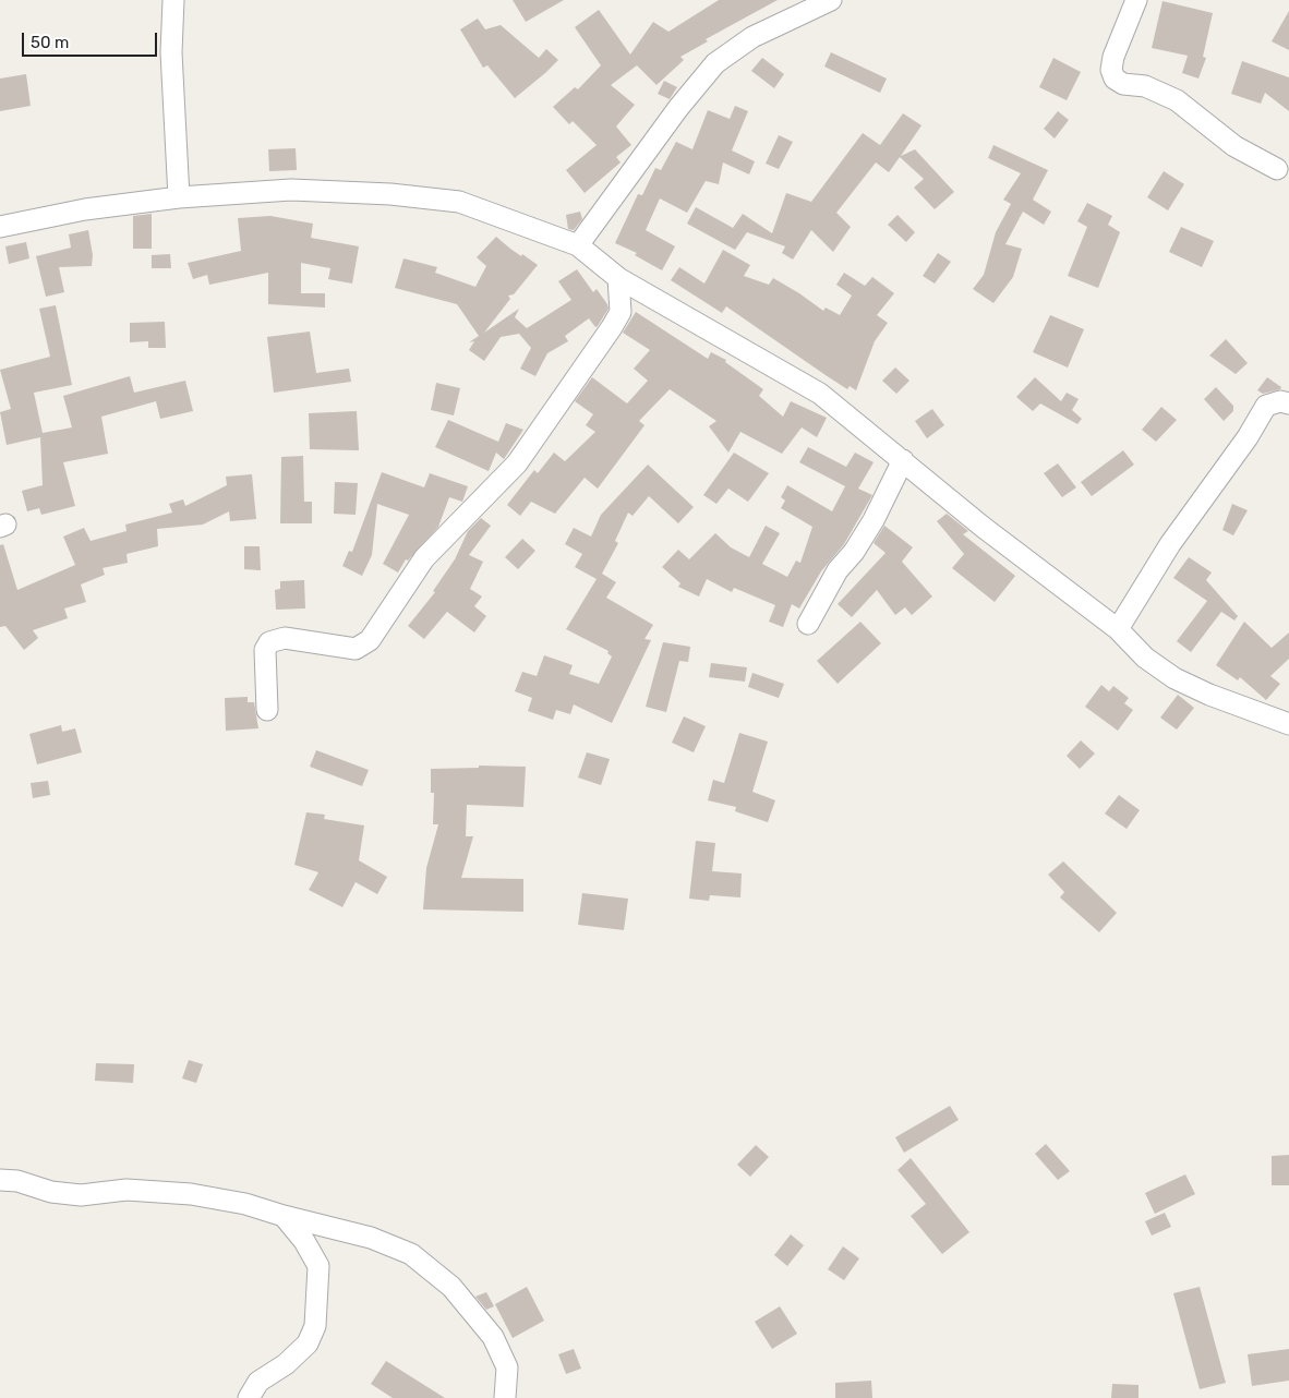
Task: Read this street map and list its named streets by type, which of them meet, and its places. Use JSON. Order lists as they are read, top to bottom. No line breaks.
{"scale_bar":"50 m"}
